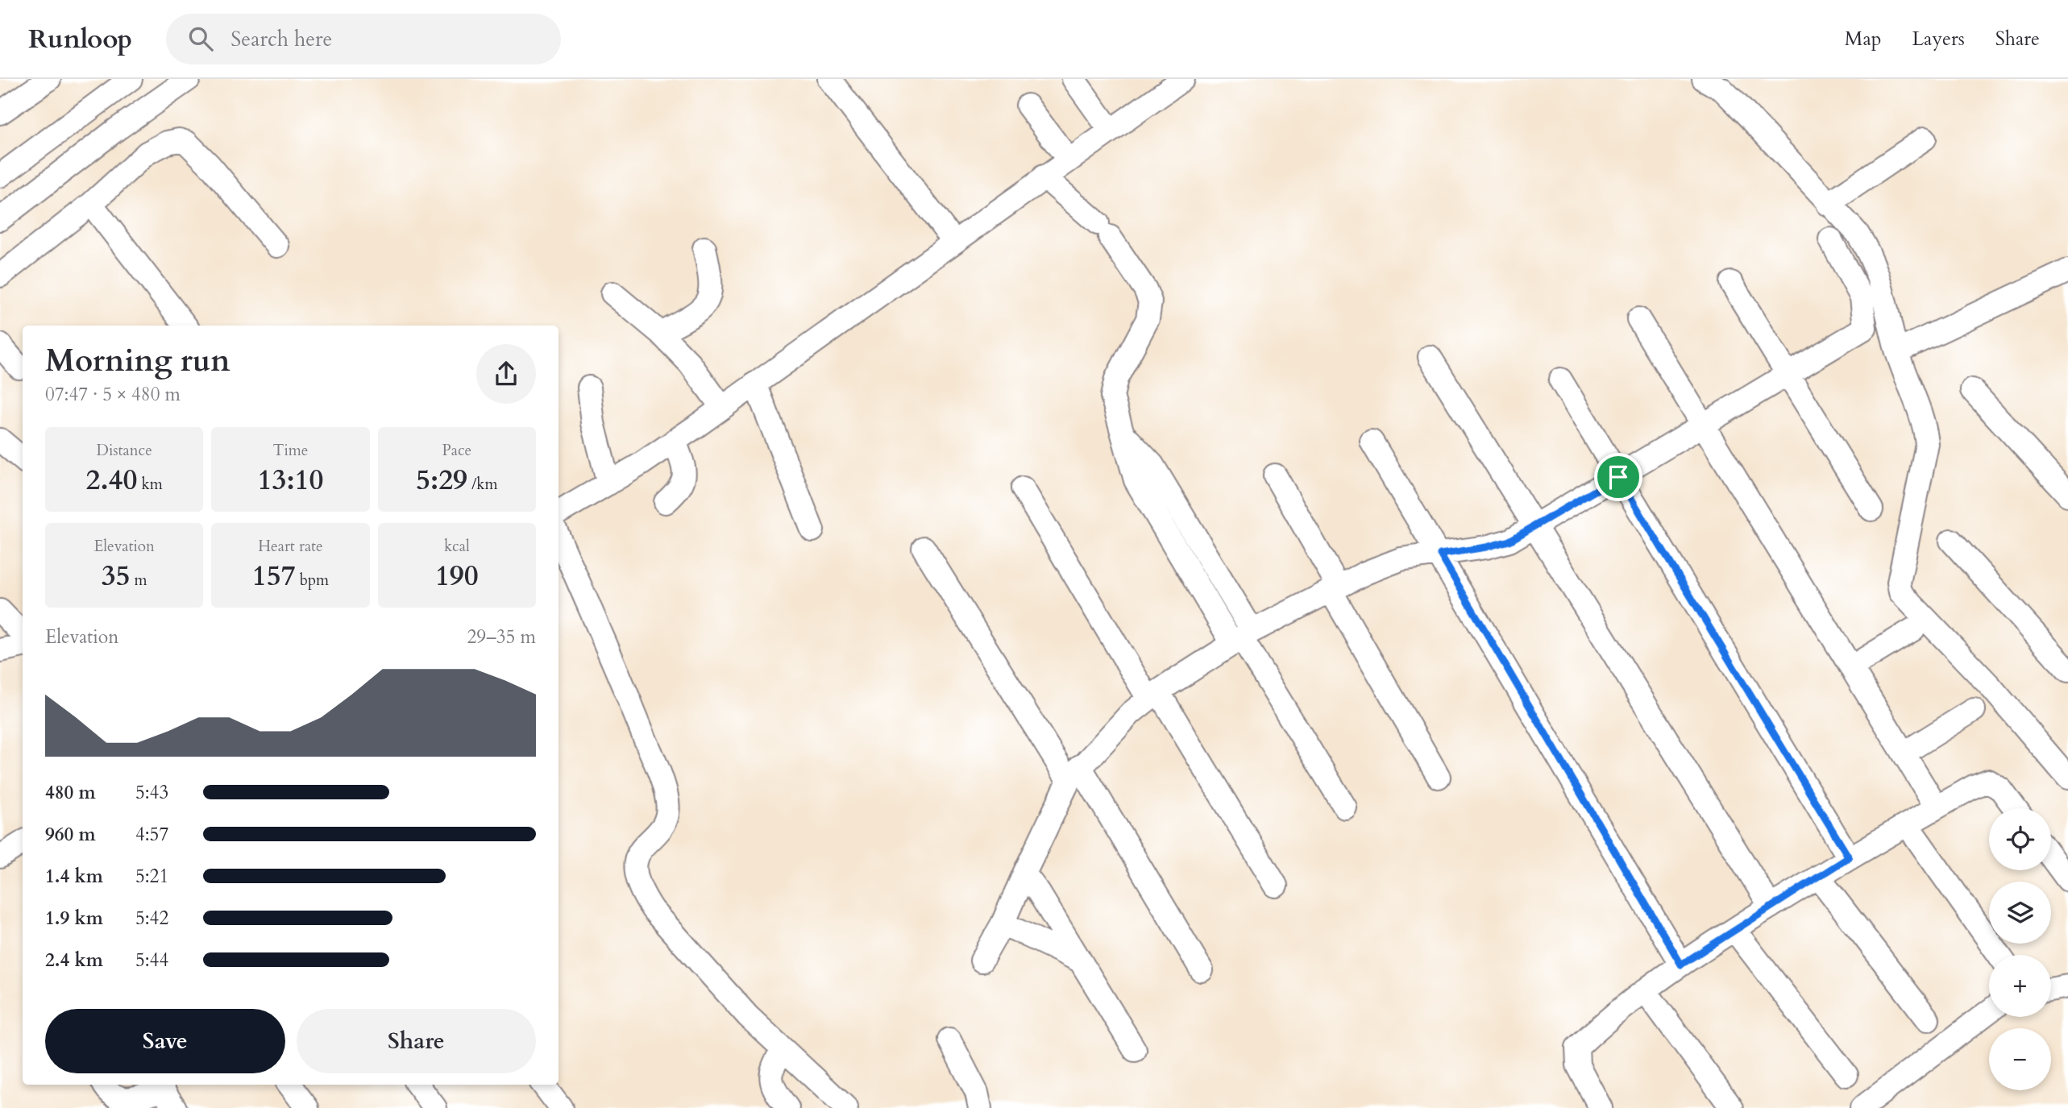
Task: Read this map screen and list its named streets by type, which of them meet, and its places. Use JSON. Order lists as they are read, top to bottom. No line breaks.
{"page":{"header":"Runloop","search":"Search here","nav":["Map","Layers","Share"],"heading":["Morning run","07:47 · 5 × 480 m"],"stats":[["Distance","2.40 km"],["Time","13:10"],["Pace","5:29 /km"],["Elevation","35 m"],["Heart rate","157 bpm"],["kcal","190"]],"chart":["Elevation","29–35 m"],"list":[{"name":"480 m","note":"5:43"},{"name":"960 m","note":"4:57"},{"name":"1.4 km","note":"5:21"},{"name":"1.9 km","note":"5:42"},{"name":"2.4 km","note":"5:44"}],"map_buttons":["+","−"],"buttons":["Save","Share"]}}
